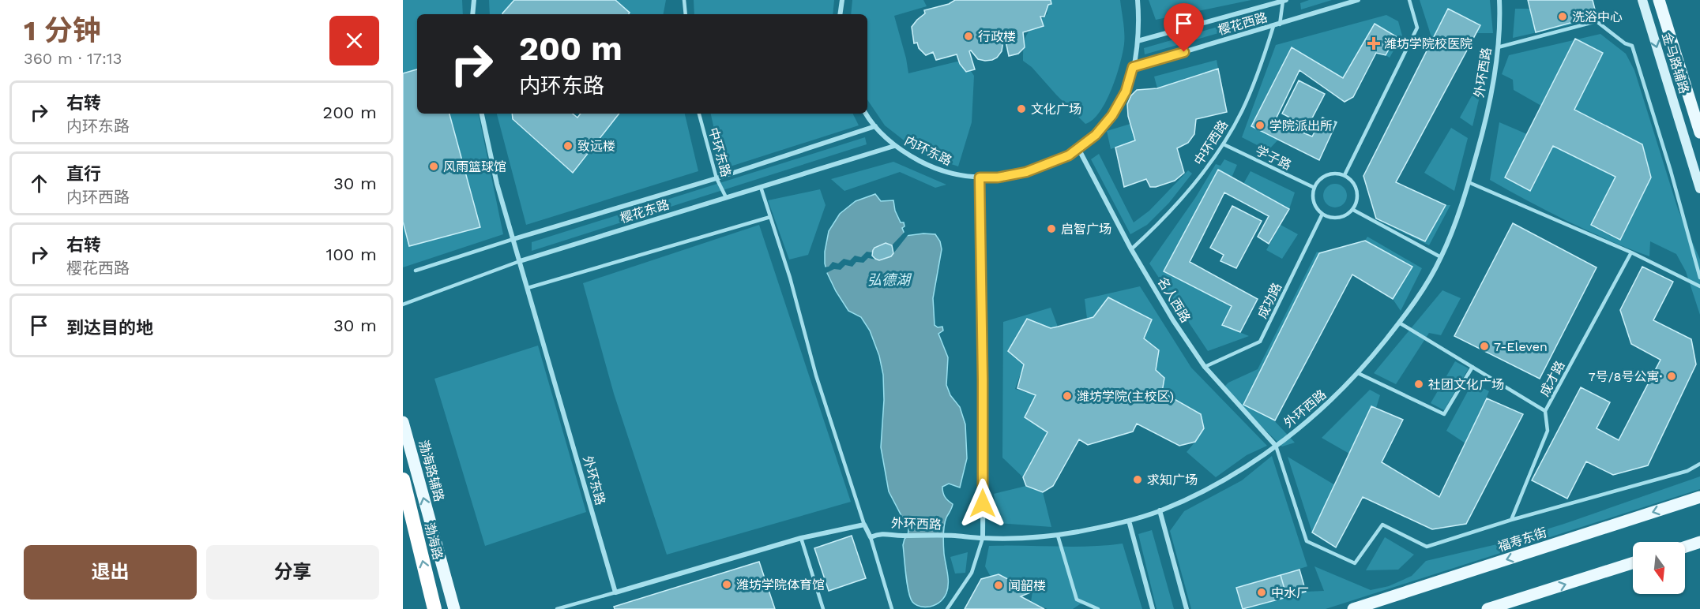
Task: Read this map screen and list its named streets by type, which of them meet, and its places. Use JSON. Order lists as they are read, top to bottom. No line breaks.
{"streets":{"highway":["渤海路"],"main road":["渤海路辅路","福寿东街"],"street":["樱花西路","金马路辅路","外环西路","内环东路","樱花东路","名人西路","外环东路"],"lane":["中环西路","中环东路","学子路","成功路","成才路"]},"crossings":[["樱花西路","中环西路"],["樱花西路","内环东路"],["外环西路","名人西路"],["中环西路","学子路"],["中环西路","名人西路"],["内环东路","樱花东路"],["内环东路","名人西路"],["中环东路","樱花东路"],["学子路","成功路"],["樱花东路","外环东路"],["名人西路","成功路"]],"one_way":["金马路辅路","渤海路辅路","渤海路"],"water":["弘德湖"],"places":{"other":["洗浴中心","行政楼","文化广场","学院派出所","致远楼","风雨篮球馆","启智广场","7-Eleven","7号/8号公寓·","社团文化广场","潍坊学院(主校区)","求知广场","潍坊学院体育馆","闻韶楼","中水厂"],"health":["潍坊学院校医院"]},"north":"bottom","page":{"heading":["1 分钟","360 m · 17:13"],"turn":["200 m","内环东路"],"list":[{"name":"右转","note":"内环东路","value":"200 m"},{"name":"直行","note":"内环西路","value":"30 m"},{"name":"右转","note":"樱花西路","value":"100 m"},{"name":"到达目的地","value":"30 m"}],"buttons":["退出","分享"]}}
